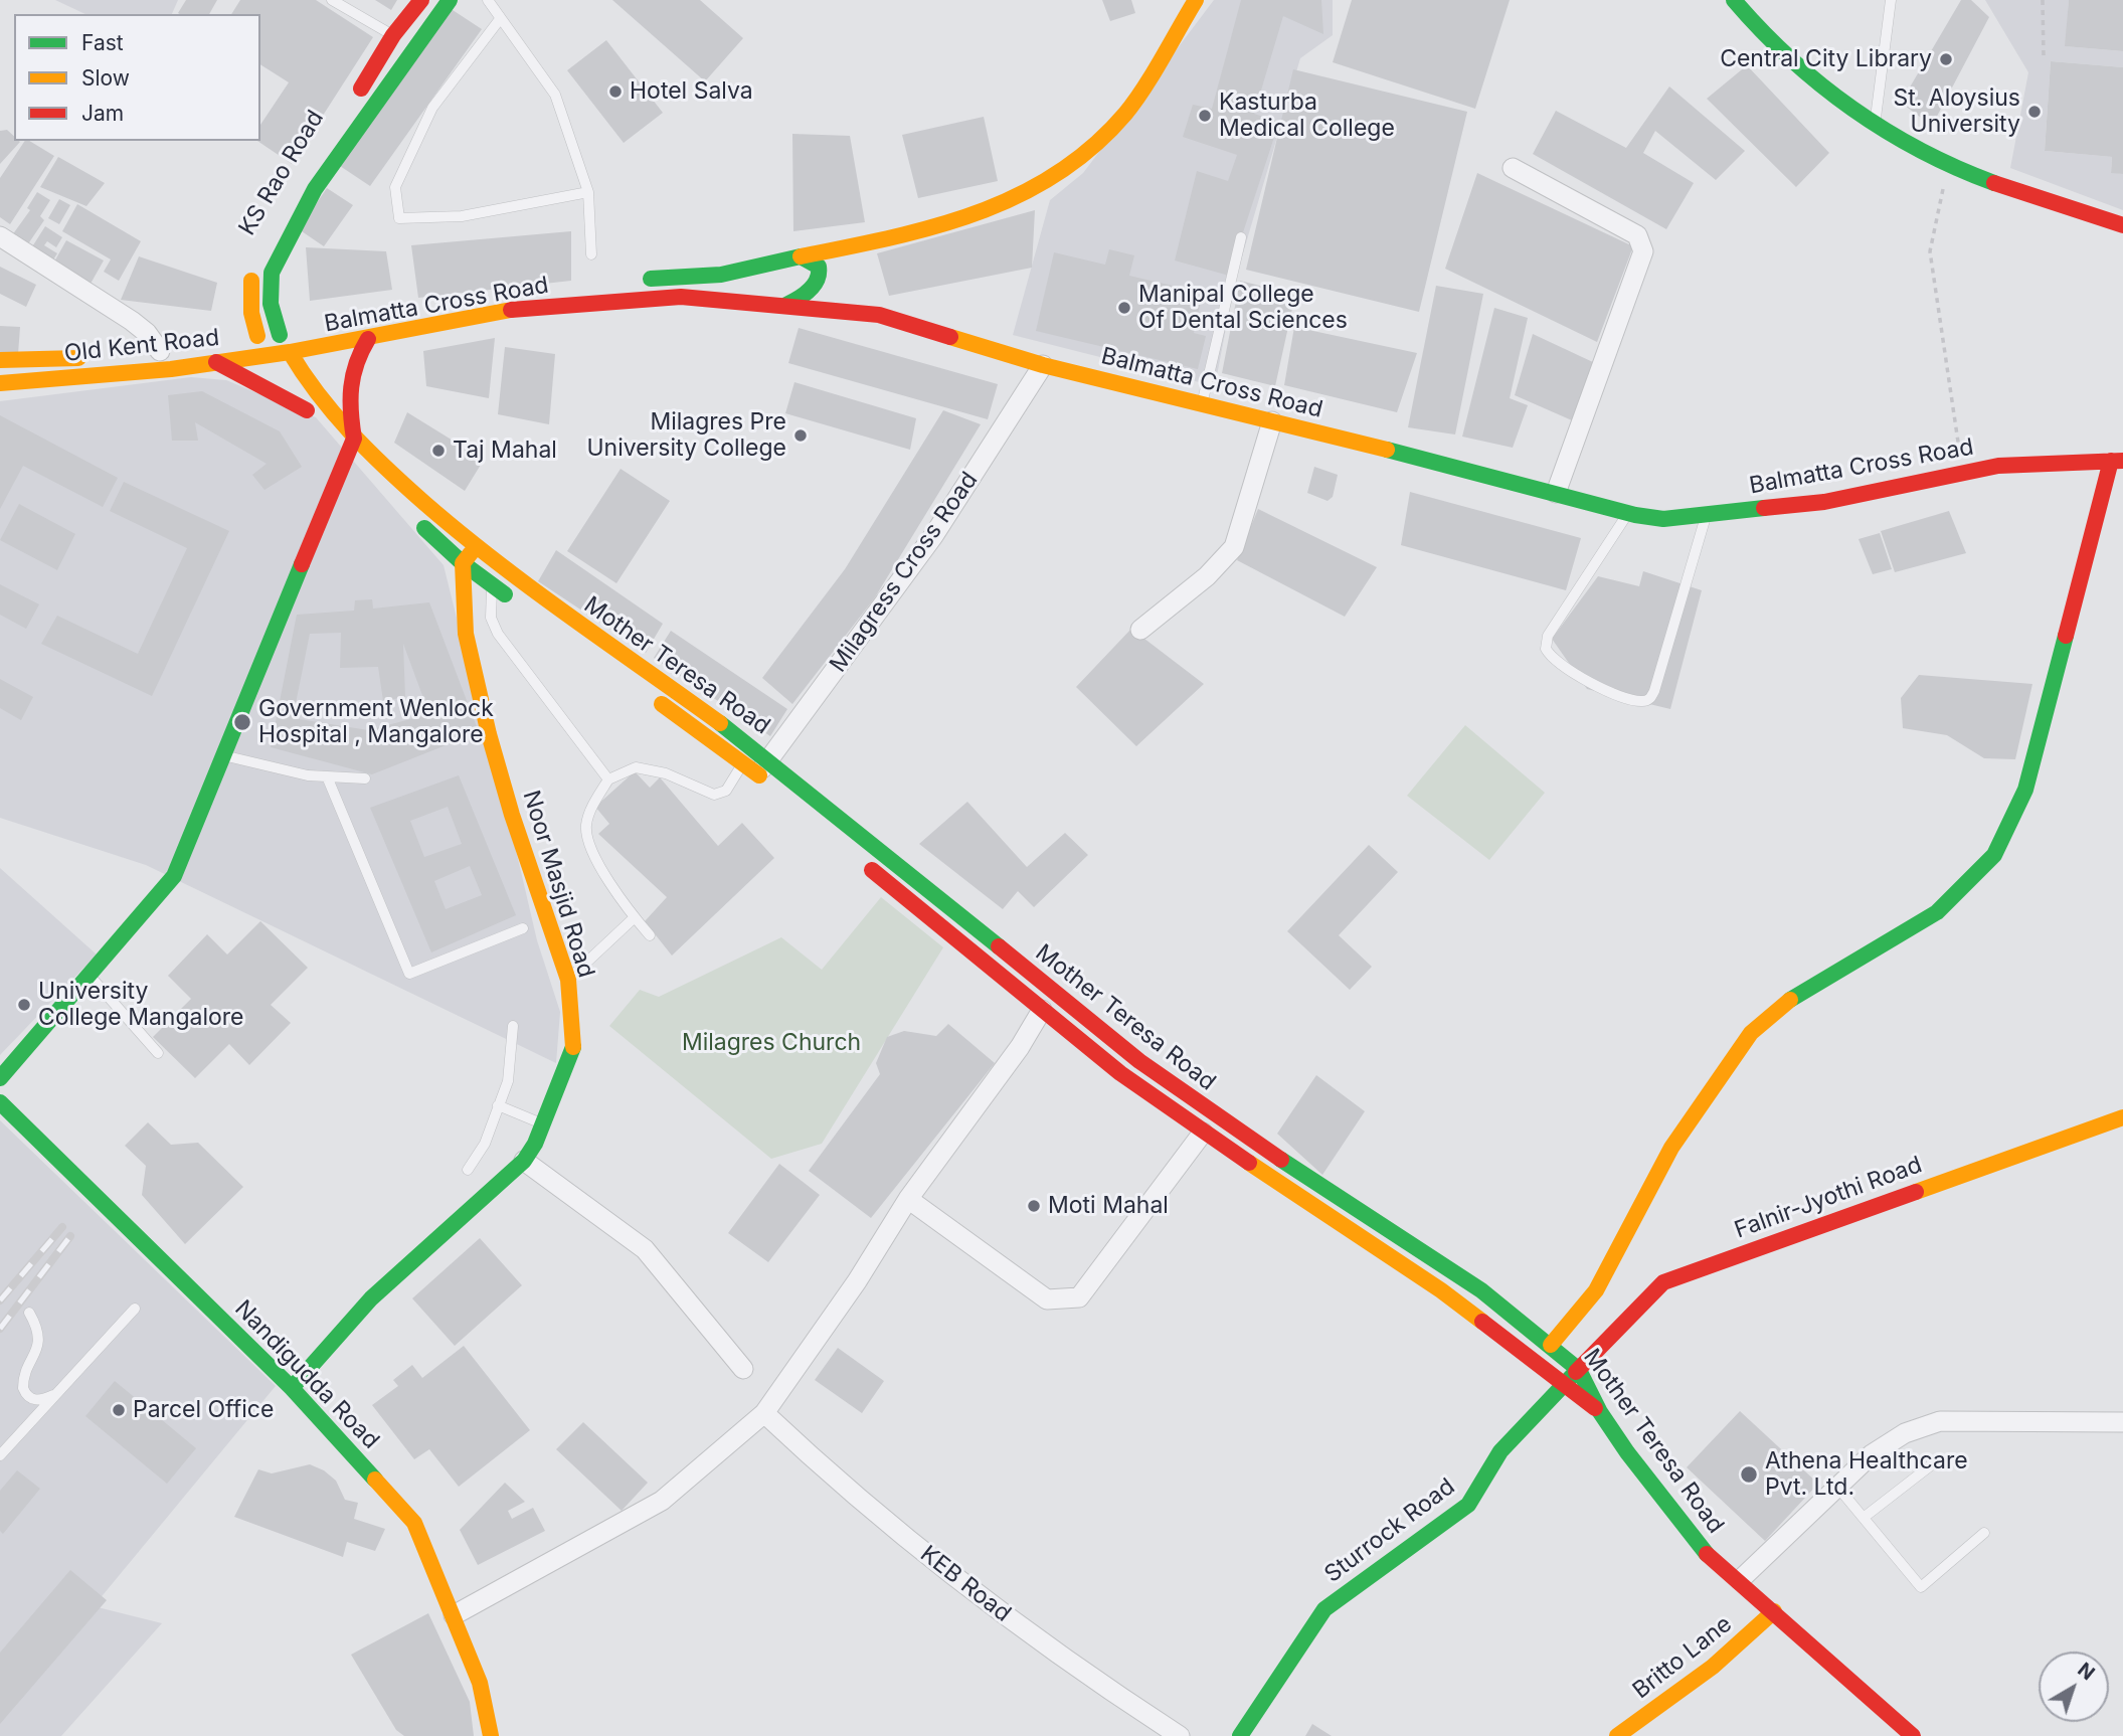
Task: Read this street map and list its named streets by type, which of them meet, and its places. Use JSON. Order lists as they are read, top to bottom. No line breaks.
{"streets":{"main road":["KS Rao Road","Balmatta Cross Road","Old Kent Road","Mother Teresa Road","Noor Masjid Road","Falnir-Jyothi Road","Nandigudda Road","Sturrock Road","Britto Lane"],"street":["Milagress Cross Road","KEB Road"]},"crossings":[["Balmatta Cross Road","Old Kent Road"],["Balmatta Cross Road","Milagress Cross Road"],["Balmatta Cross Road","Mother Teresa Road"],["Old Kent Road","Mother Teresa Road"],["Milagress Cross Road","Mother Teresa Road"],["Mother Teresa Road","Falnir-Jyothi Road"],["Mother Teresa Road","Sturrock Road"],["Mother Teresa Road","Britto Lane"],["Noor Masjid Road","Nandigudda Road"],["Falnir-Jyothi Road","Sturrock Road"]],"parks":["Milagres Church"],"places":["Central City Library","Hotel Salva","St. Aloysius University","Kasturba Medical College","Manipal College Of Dental Sciences","Milagres Pre University College","Taj Mahal","Government Wenlock Hospital , Mangalore","University College Mangalore","Moti Mahal","Parcel Office","Athena Healthcare Pvt. Ltd."],"legend":["Fast","Slow","Jam"],"north":"top right"}
